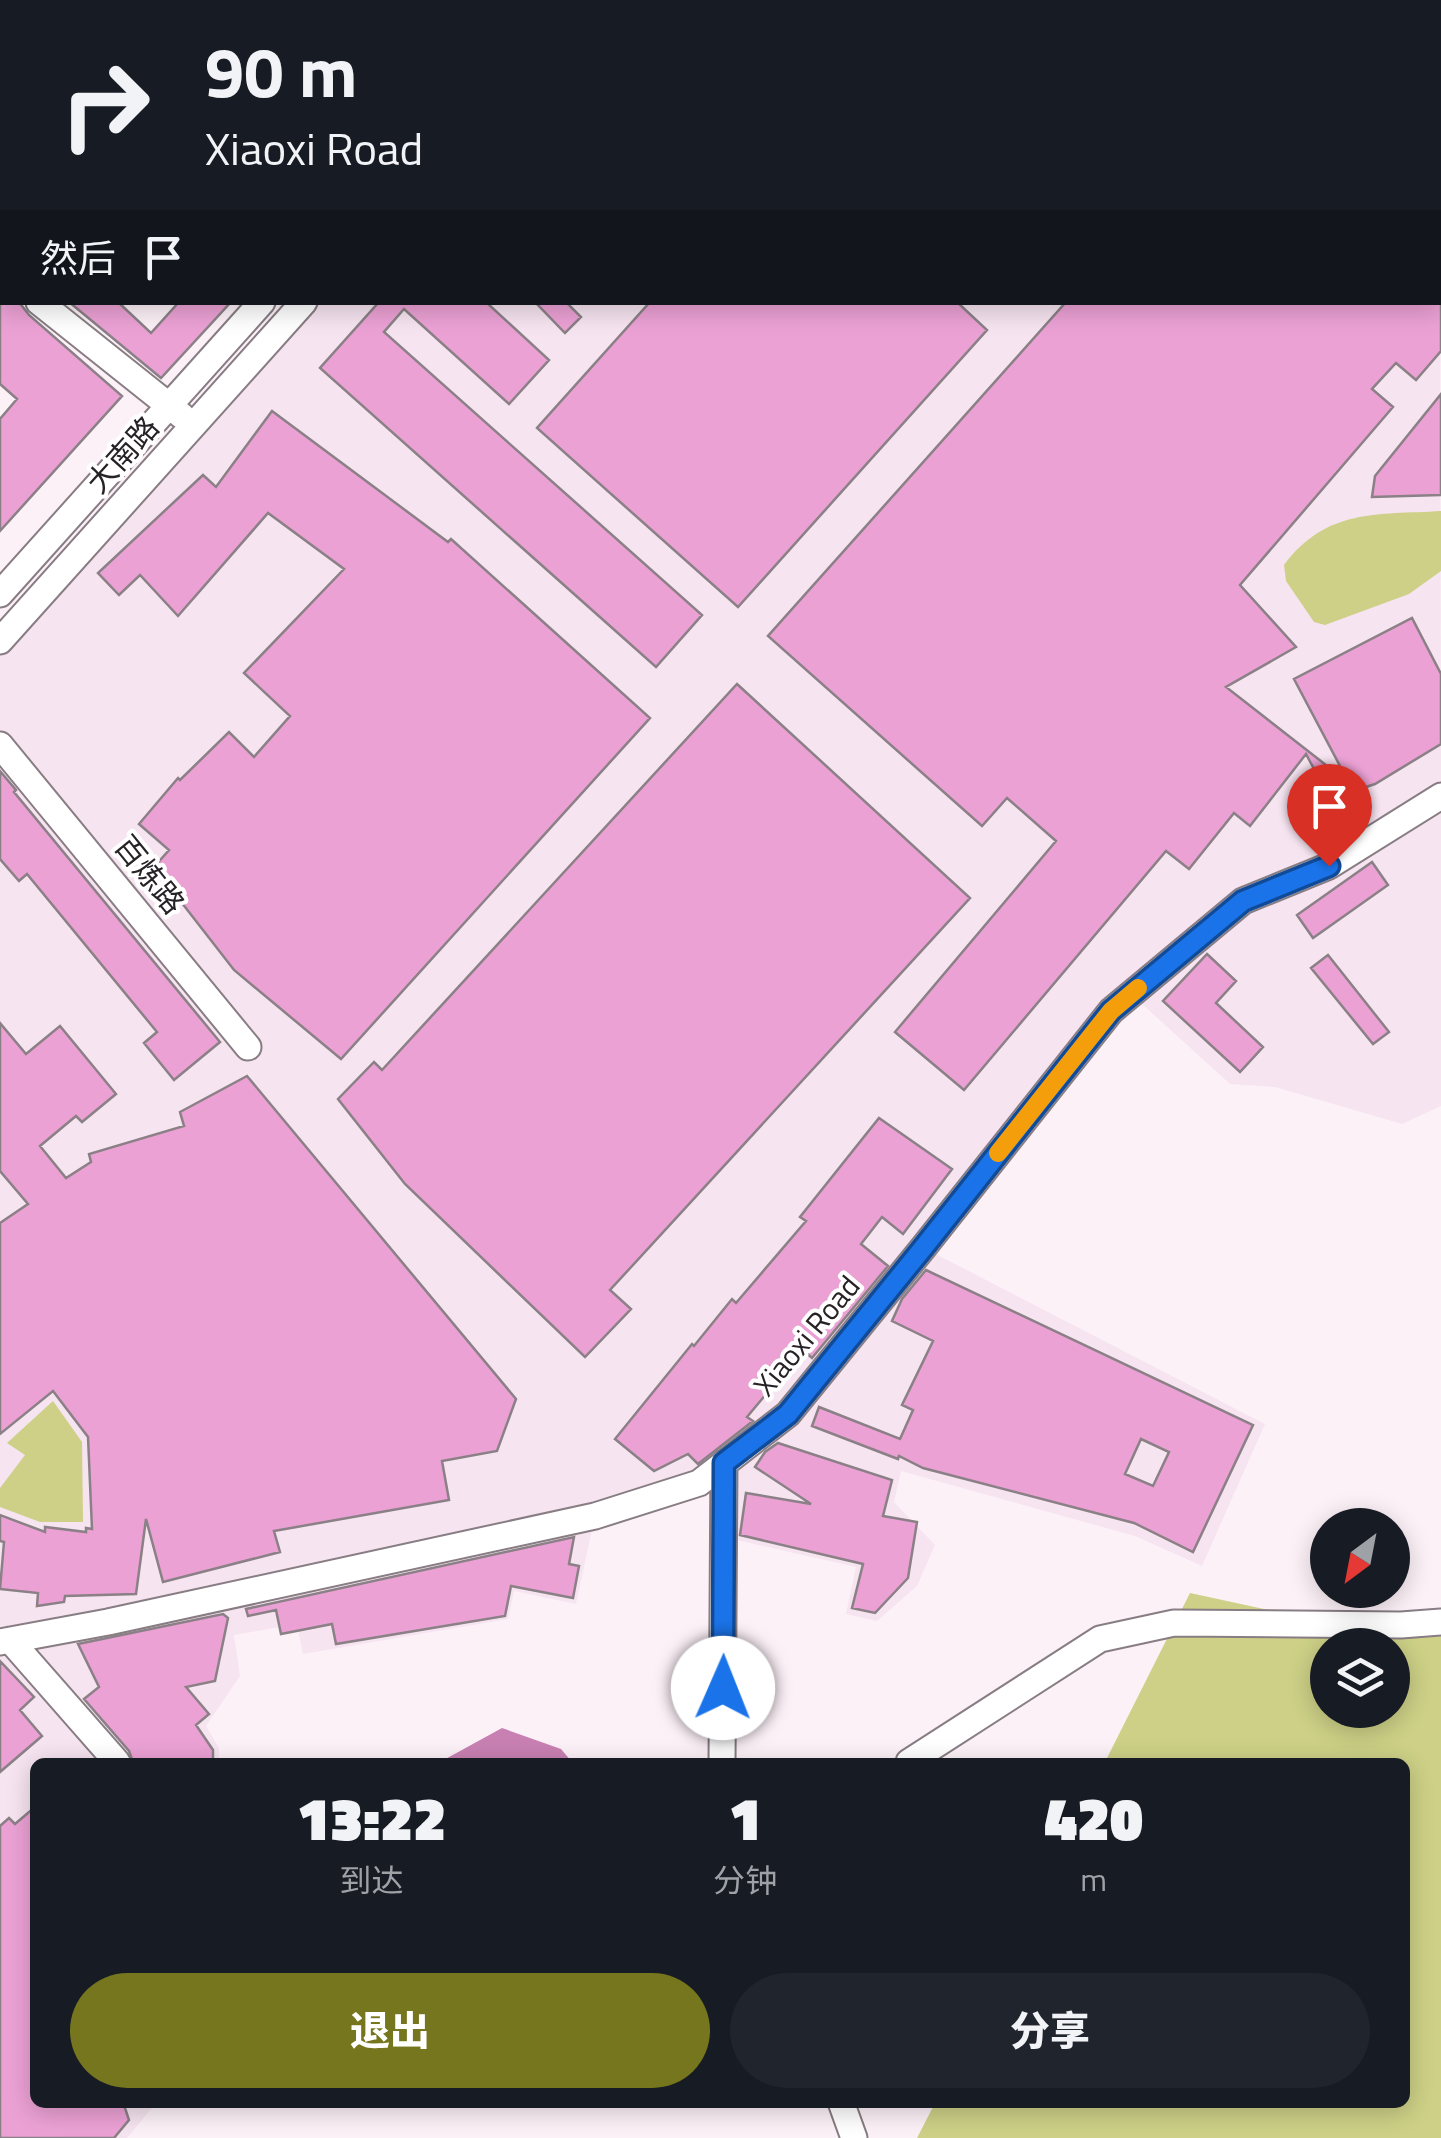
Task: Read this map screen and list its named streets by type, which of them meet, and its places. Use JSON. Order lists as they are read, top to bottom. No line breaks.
{"streets":{"street":["大南路","百炼路","Xiaoxi Road"]},"north":"bottom left","page":{"turn":["90 m","Xiaoxi Road"],"then":"然后","eta":["13:22","到达","1","分钟","420","m"],"buttons":["退出","分享"]}}
